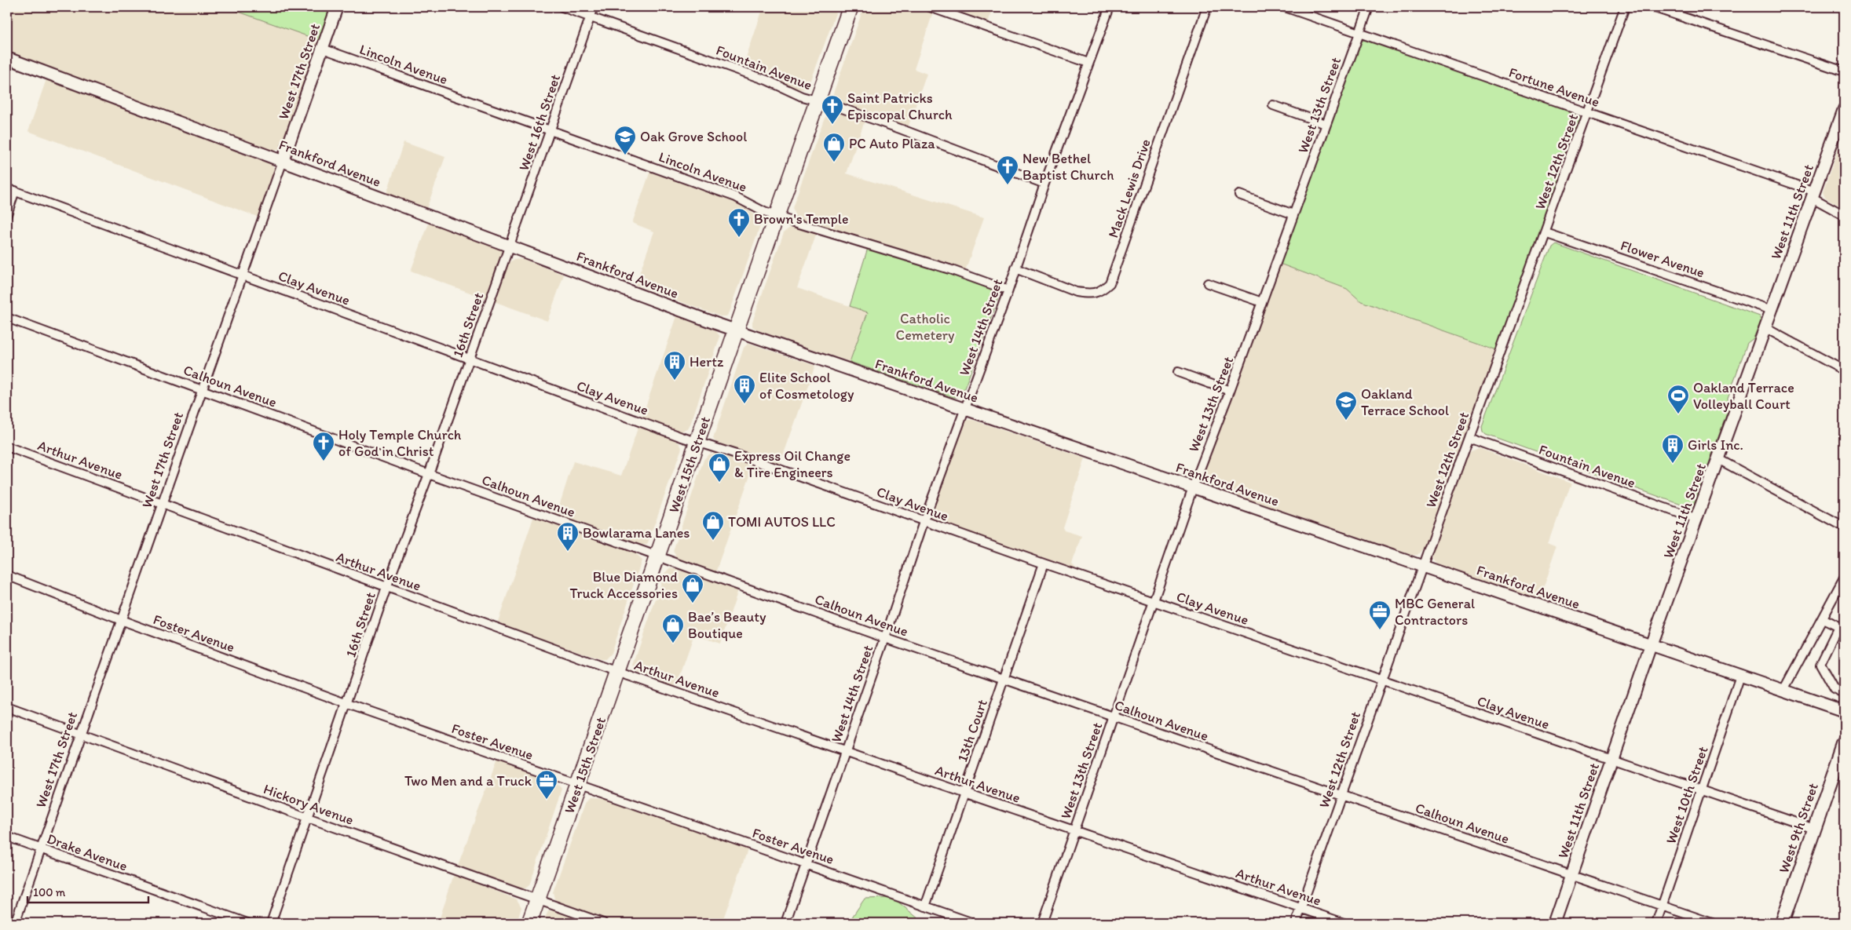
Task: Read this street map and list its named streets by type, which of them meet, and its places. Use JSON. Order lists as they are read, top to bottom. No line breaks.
{"streets":{"highway":["West 15th Street"],"main road":["West 17th Street","Frankford Avenue","West 11th Street","West 9th Street"],"street":["Lincoln Avenue","Fountain Avenue","Fortune Avenue","West 13th Street","West 16th Street","West 12th Street","Mack Lewis Drive","Flower Avenue","Clay Avenue","16th Street","West 14th Street","Calhoun Avenue","Arthur Avenue","Foster Avenue","13th Court","West 10th Street","Hickory Avenue","Drake Avenue"]},"crossings":[["Lincoln Avenue","West 17th Street"],["Lincoln Avenue","West 16th Street"],["Lincoln Avenue","West 14th Street"],["Lincoln Avenue","West 15th Street"],["Fountain Avenue","West 16th Street"],["Fountain Avenue","West 12th Street"],["Fountain Avenue","West 11th Street"],["Fountain Avenue","West 14th Street"],["Fountain Avenue","West 15th Street"],["West 17th Street","Frankford Avenue"],["West 17th Street","Clay Avenue"],["West 17th Street","Calhoun Avenue"],["West 17th Street","Arthur Avenue"],["West 17th Street","Foster Avenue"],["West 17th Street","Hickory Avenue"],["West 17th Street","Drake Avenue"],["Fortune Avenue","West 13th Street"],["Fortune Avenue","West 12th Street"],["Fortune Avenue","West 11th Street"],["West 13th Street","Frankford Avenue"],["West 13th Street","Clay Avenue"],["West 13th Street","Calhoun Avenue"],["West 13th Street","Arthur Avenue"],["West 16th Street","Frankford Avenue"],["West 16th Street","16th Street"],["West 12th Street","Frankford Avenue"],["West 12th Street","Flower Avenue"],["West 12th Street","Clay Avenue"],["West 12th Street","Calhoun Avenue"],["West 12th Street","Arthur Avenue"],["Frankford Avenue","West 11th Street"],["Frankford Avenue","16th Street"],["Frankford Avenue","West 14th Street"],["Frankford Avenue","West 15th Street"],["Frankford Avenue","West 10th Street"],["Mack Lewis Drive","West 14th Street"],["West 11th Street","Flower Avenue"],["West 11th Street","Clay Avenue"],["West 11th Street","Calhoun Avenue"],["Clay Avenue","16th Street"],["Clay Avenue","West 14th Street"],["Clay Avenue","West 15th Street"],["Clay Avenue","13th Court"],["Clay Avenue","West 10th Street"],["Clay Avenue","West 9th Street"],["16th Street","Calhoun Avenue"],["16th Street","Arthur Avenue"],["16th Street","Foster Avenue"],["16th Street","Hickory Avenue"],["West 14th Street","Calhoun Avenue"],["West 14th Street","Arthur Avenue"],["West 14th Street","Foster Avenue"],["Calhoun Avenue","West 15th Street"],["Calhoun Avenue","13th Court"],["Calhoun Avenue","West 10th Street"],["Arthur Avenue","West 15th Street"],["Arthur Avenue","13th Court"],["West 15th Street","Foster Avenue"],["West 15th Street","Hickory Avenue"],["Foster Avenue","13th Court"]],"parks":["Catholic Cemetery"],"places":{"church":["Saint Patricks Episcopal Church","New Bethel Baptist Church","Brown's Temple","Holy Temple Church of God in Christ"],"school or university":["Oak Grove School","Oakland Terrace School"],"shop":["PC Auto Plaza","Express Oil Change & Tire Engineers","TOMI AUTOS LLC","Blue Diamond Truck Accessories","Bae’s Beauty Boutique"],"building":["Hertz","Elite School of Cosmetology","Girls Inc.","Bowlarama Lanes"],"sports":["Oakland Terrace Volleyball Court"],"office":["MBC General Contractors","Two Men and a Truck"]},"scale_bar":"100 m"}
